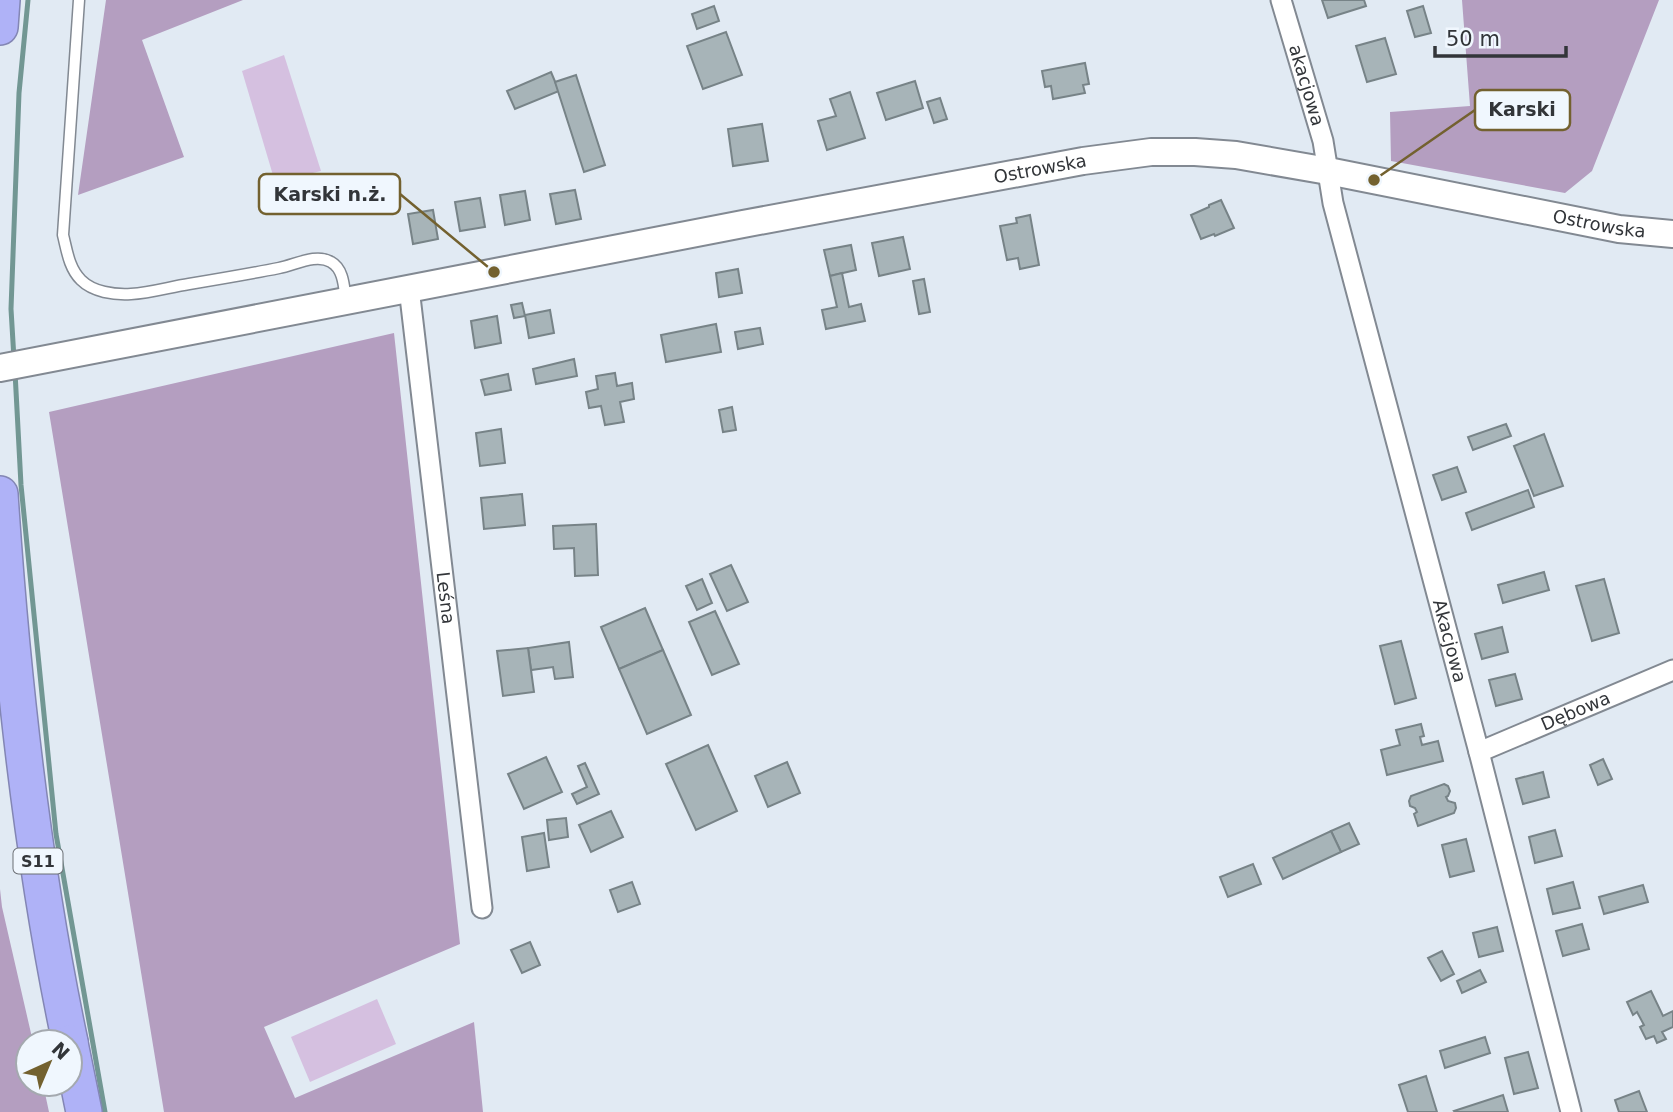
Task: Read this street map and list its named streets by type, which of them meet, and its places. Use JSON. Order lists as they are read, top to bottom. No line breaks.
{"streets":{"highway":["S11"],"street":["akacjowa","Ostrowska","Leśna","Akacjowa","Dębowa"]},"crossings":[["akacjowa","Ostrowska"],["akacjowa","Akacjowa"],["Ostrowska","Leśna"],["Ostrowska","Akacjowa"],["Akacjowa","Dębowa"]],"places":["Karski","Karski n.ż."],"scale_bar":"50 m","north":"top right"}
